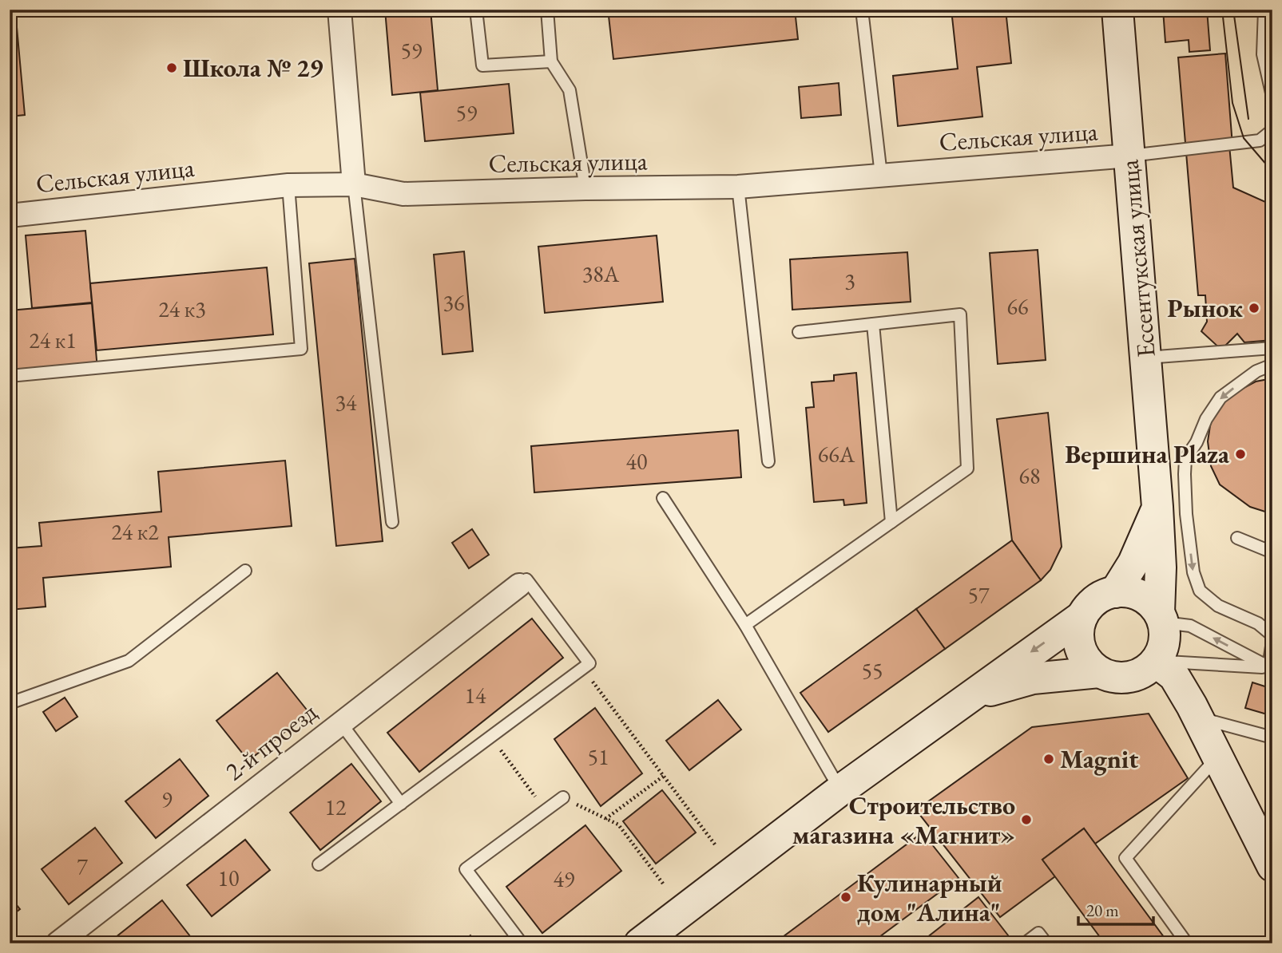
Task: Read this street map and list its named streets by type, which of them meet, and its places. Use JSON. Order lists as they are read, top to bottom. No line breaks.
{"streets":{"street":["Сельская улица","Ессентукская улица","2-й проезд"]},"crossings":[["Сельская улица","Ессентукская улица"]],"places":["Школа № 29","Рынок","Вершина Plaza","Magnit","Строительство магазина «Магнит»","Кулинарный дом \"Алина\""],"house_numbers":["59","59","38А","3","36","66","24 к3","24 к1","34","66А","40","68","24 к2","57","55","14","51","9","12","7","10","49"],"scale_bar":"20 m"}
